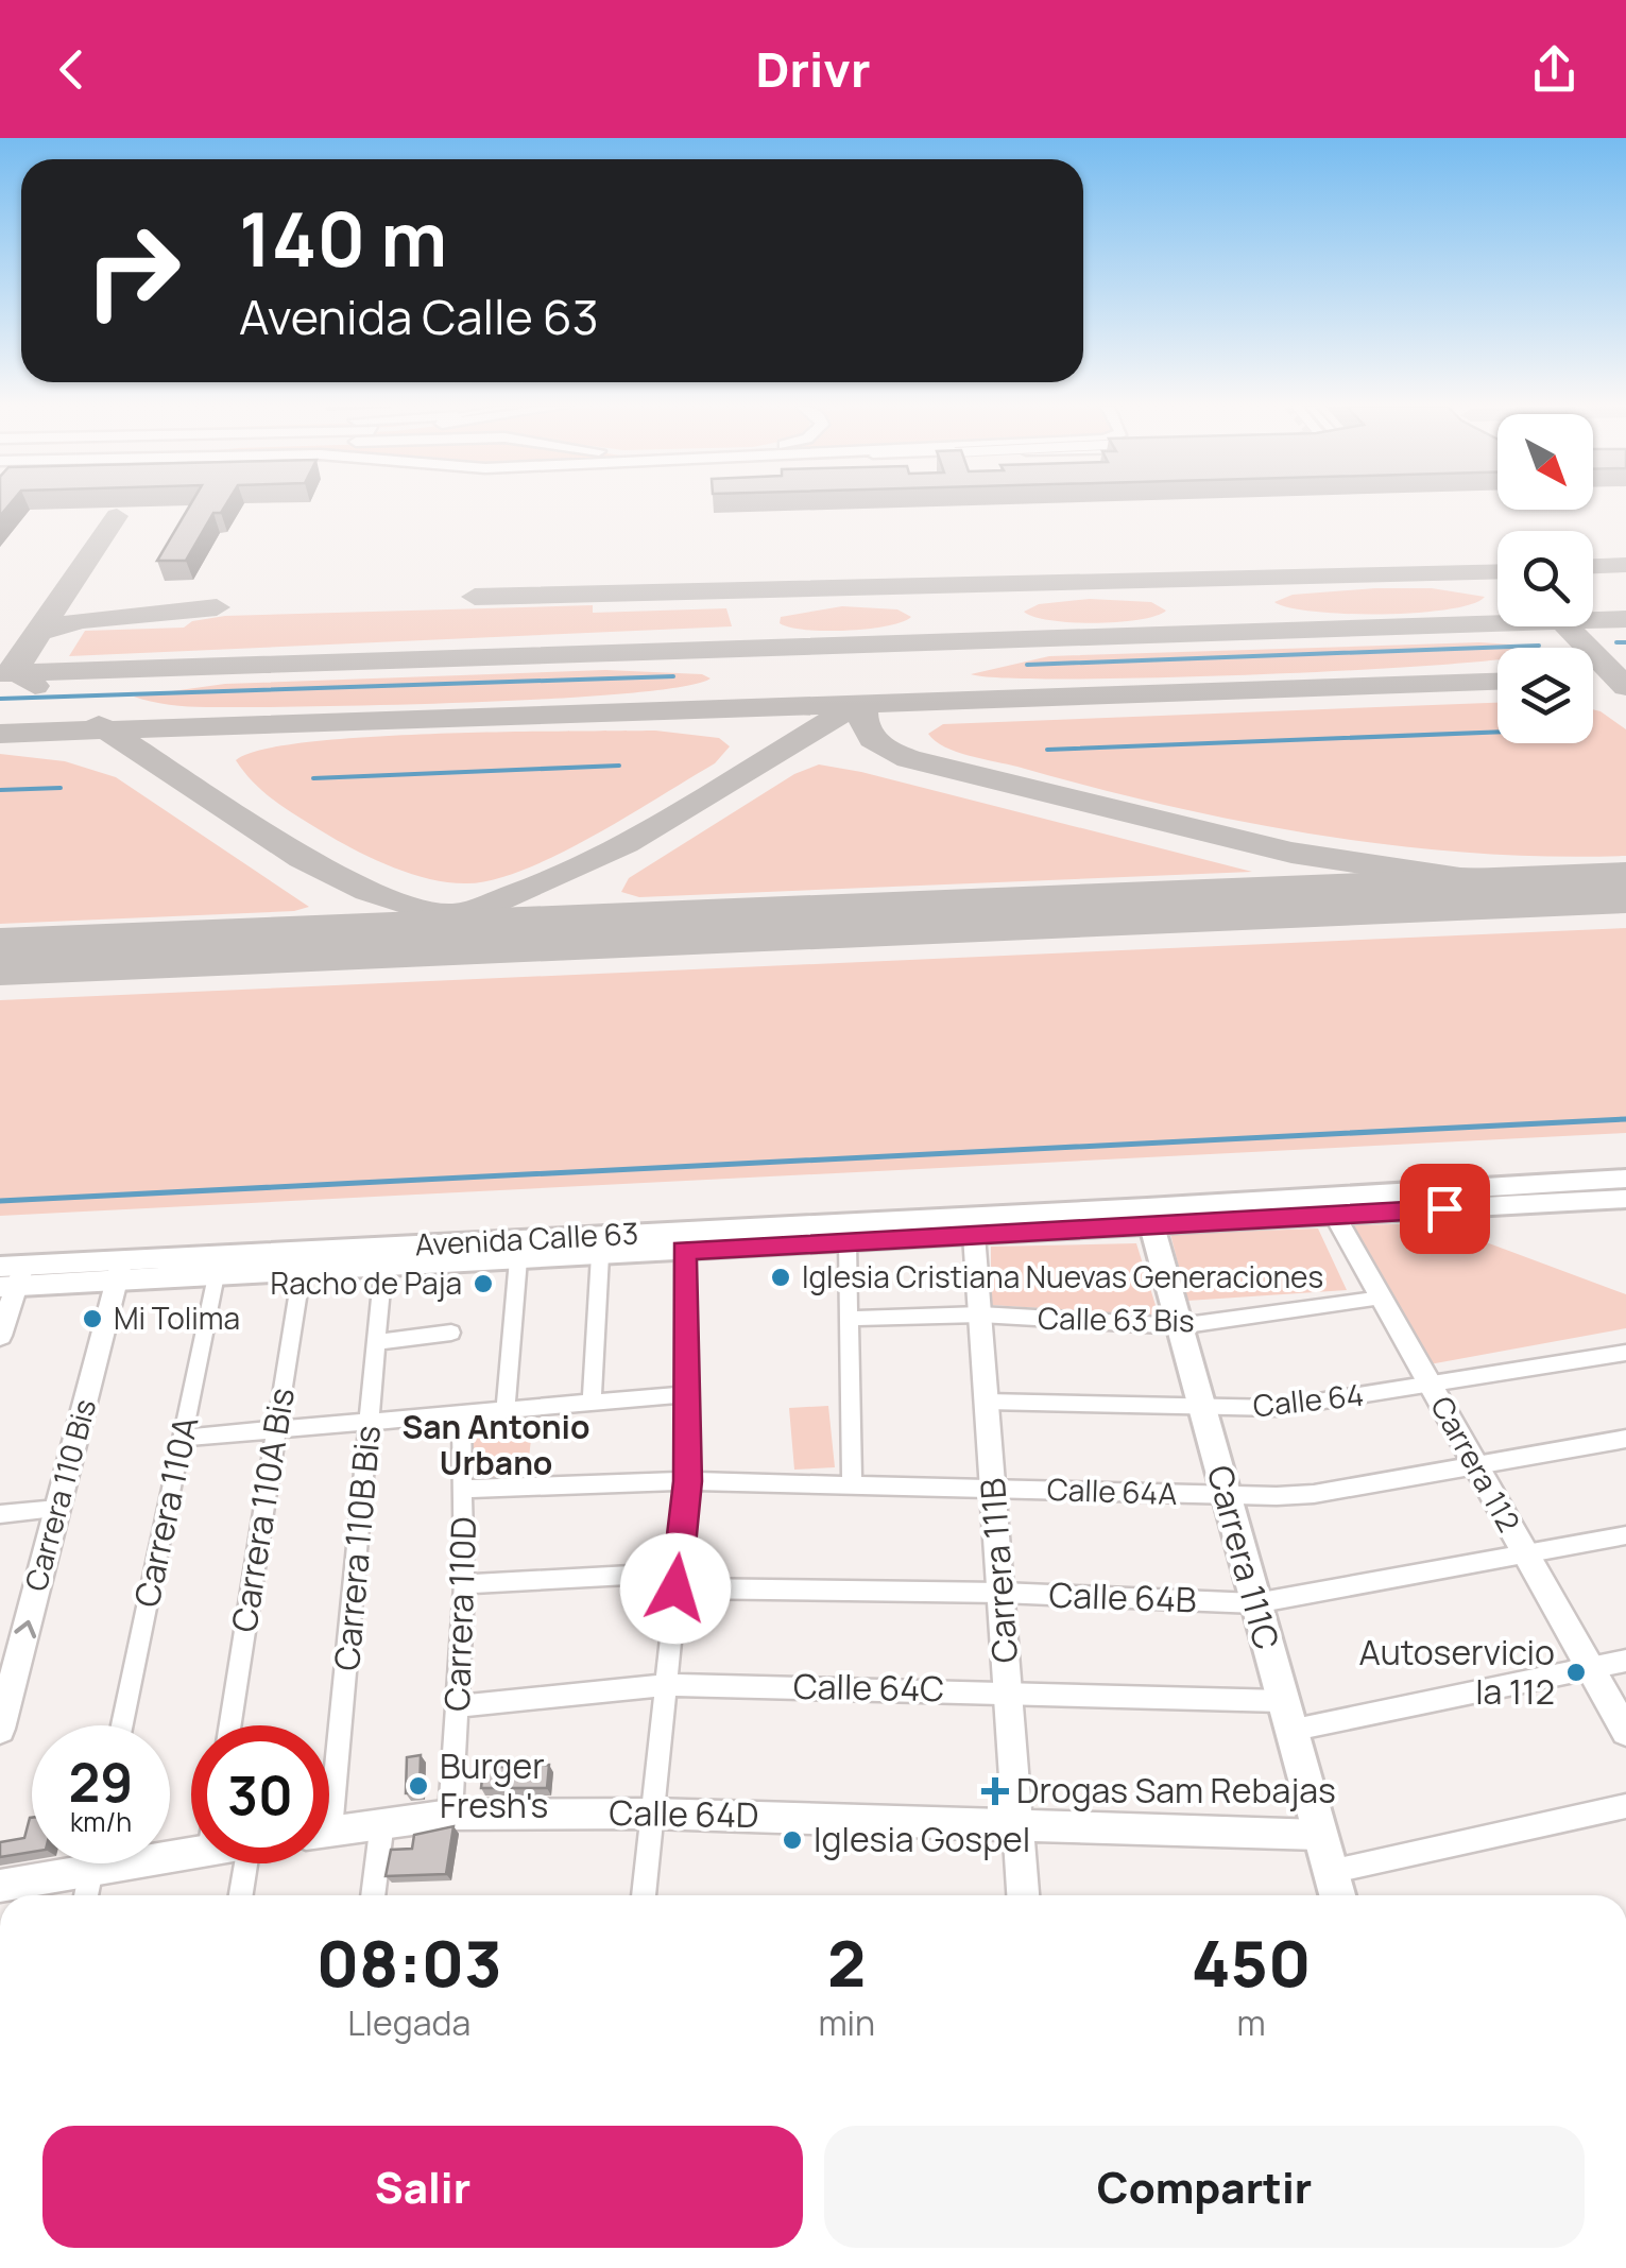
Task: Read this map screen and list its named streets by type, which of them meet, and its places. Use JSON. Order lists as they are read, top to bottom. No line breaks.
{"streets":{"main road":["Avenida Calle 63","Carrera 111C"],"street":["Calle 63 Bis","Calle 64","Carrera 112","Calle 64A","Carrera 110 Bis","Carrera 110A Bis","Carrera 110A","Carrera 110B Bis","Carrera 111B","Calle 64B","Carrera 110D","Calle 64C","Calle 64D"]},"crossings":[["Avenida Calle 63","Carrera 112"],["Avenida Calle 63","Carrera 110 Bis"],["Avenida Calle 63","Carrera 110A Bis"],["Avenida Calle 63","Carrera 110A"],["Avenida Calle 63","Carrera 110B Bis"],["Avenida Calle 63","Carrera 111C"],["Avenida Calle 63","Carrera 111B"],["Calle 63 Bis","Carrera 112"],["Calle 63 Bis","Carrera 111C"],["Calle 63 Bis","Carrera 111B"],["Calle 64","Carrera 112"],["Calle 64","Carrera 111C"],["Calle 64","Carrera 111B"],["Carrera 112","Calle 64A"],["Carrera 112","Calle 64B"],["Calle 64A","Carrera 111C"],["Calle 64A","Carrera 111B"],["Calle 64A","Carrera 110D"],["Carrera 111C","Calle 64B"],["Carrera 111C","Calle 64C"],["Carrera 111C","Calle 64D"],["Carrera 111B","Calle 64B"],["Carrera 111B","Calle 64C"],["Carrera 111B","Calle 64D"],["Calle 64B","Carrera 110D"],["Carrera 110D","Calle 64C"],["Carrera 110D","Calle 64D"]],"one_way":["Carrera 110 Bis"],"districts":["San Antonio Urbano"],"places":{"other":["Iglesia Cristiana Nuevas Generaciones","Racho de Paja","Mi Tolima","Autoservicio la 112","Burger Fresh's","Iglesia Gospel"],"health":["Drogas Sam Rebajas"]},"north":"bottom right","page":{"header":"Drivr","turn":["140 m","Avenida Calle 63"],"speed":"29 km/h","limit":"30","eta":["08:03","Llegada","2","min","450","m"],"buttons":["Salir","Compartir"]}}
